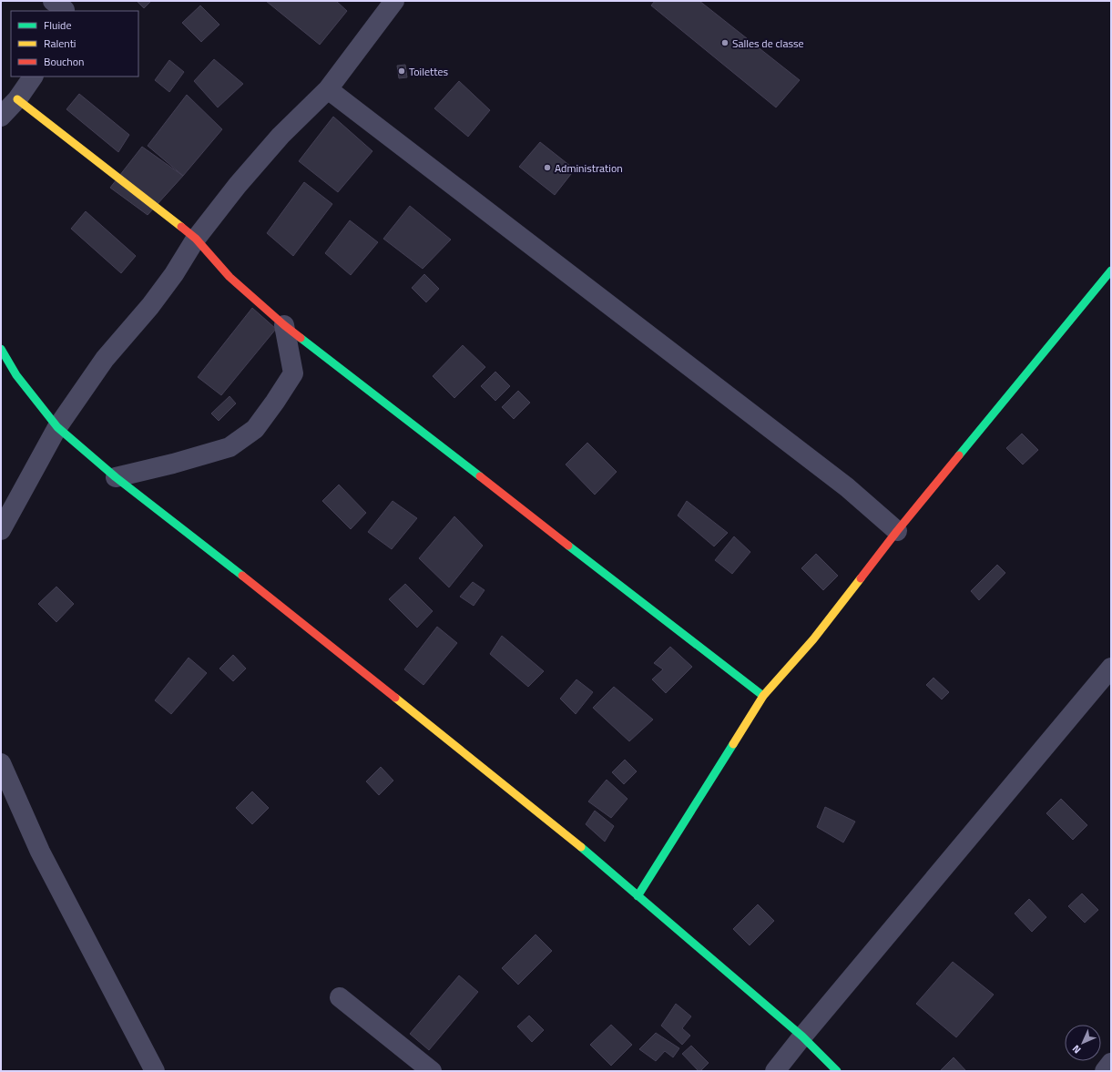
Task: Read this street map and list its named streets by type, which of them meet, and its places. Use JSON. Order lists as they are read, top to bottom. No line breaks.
{"places":["Salles de classe","Toilettes","Administration"],"legend":["Fluide","Ralenti","Bouchon"],"north":"bottom left"}
